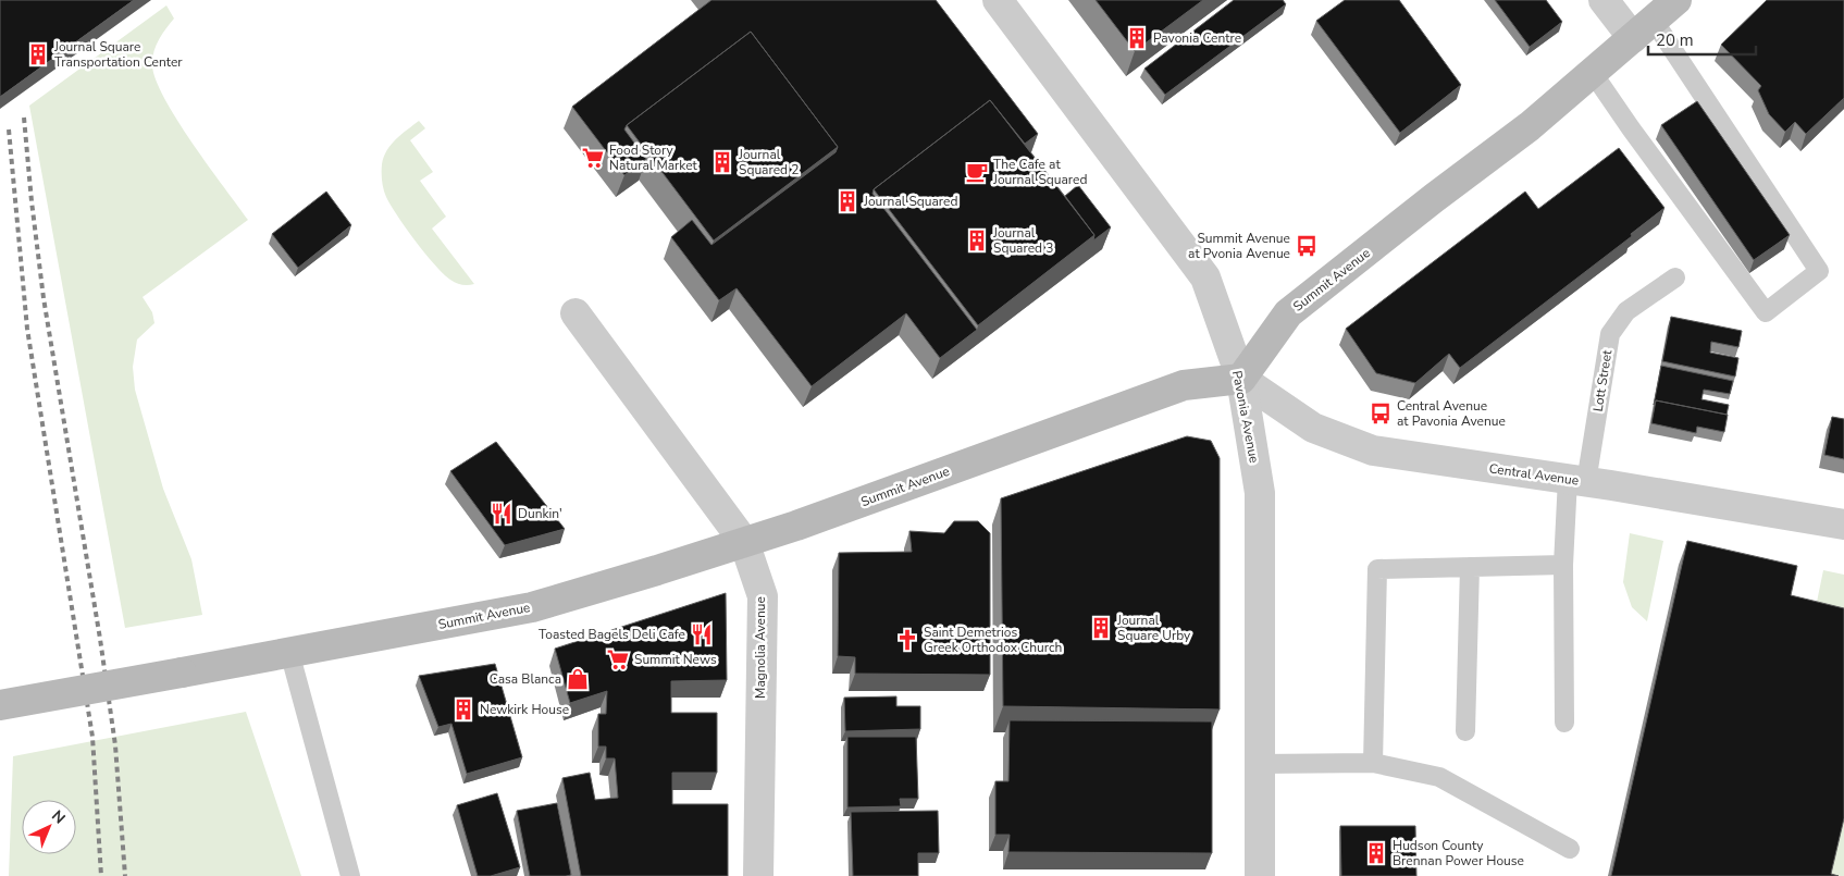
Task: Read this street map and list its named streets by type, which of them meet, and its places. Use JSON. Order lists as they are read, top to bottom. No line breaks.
{"streets":{"main road":["Summit Avenue"],"street":["Pavonia Avenue","Central Avenue","Magnolia Avenue"],"lane":["Lott Street"]},"crossings":[["Summit Avenue","Pavonia Avenue"],["Summit Avenue","Central Avenue"],["Summit Avenue","Magnolia Avenue"],["Lott Street","Central Avenue"],["Pavonia Avenue","Central Avenue"]],"places":{"building":["Pavonia Centre","Journal Square Transportation Center","Journal Squared 2","Journal Squared","Journal Squared 3","Journal Square Urby","Newkirk House","Hudson County Brennan Power House"],"supermarket":["Food Story Natural Market","Summit News"],"cafe":["The Cafe at Journal Squared"],"bus stop":["Summit Avenue at Pvonia Avenue","Central Avenue at Pavonia Avenue"],"restaurant":["Dunkin'","Toasted Bagels Deli Cafe"],"church":["Saint Demetrios Greek Orthodox Church"],"shop":["Casa Blanca"]},"scale_bar":"20 m","north":"top right"}
